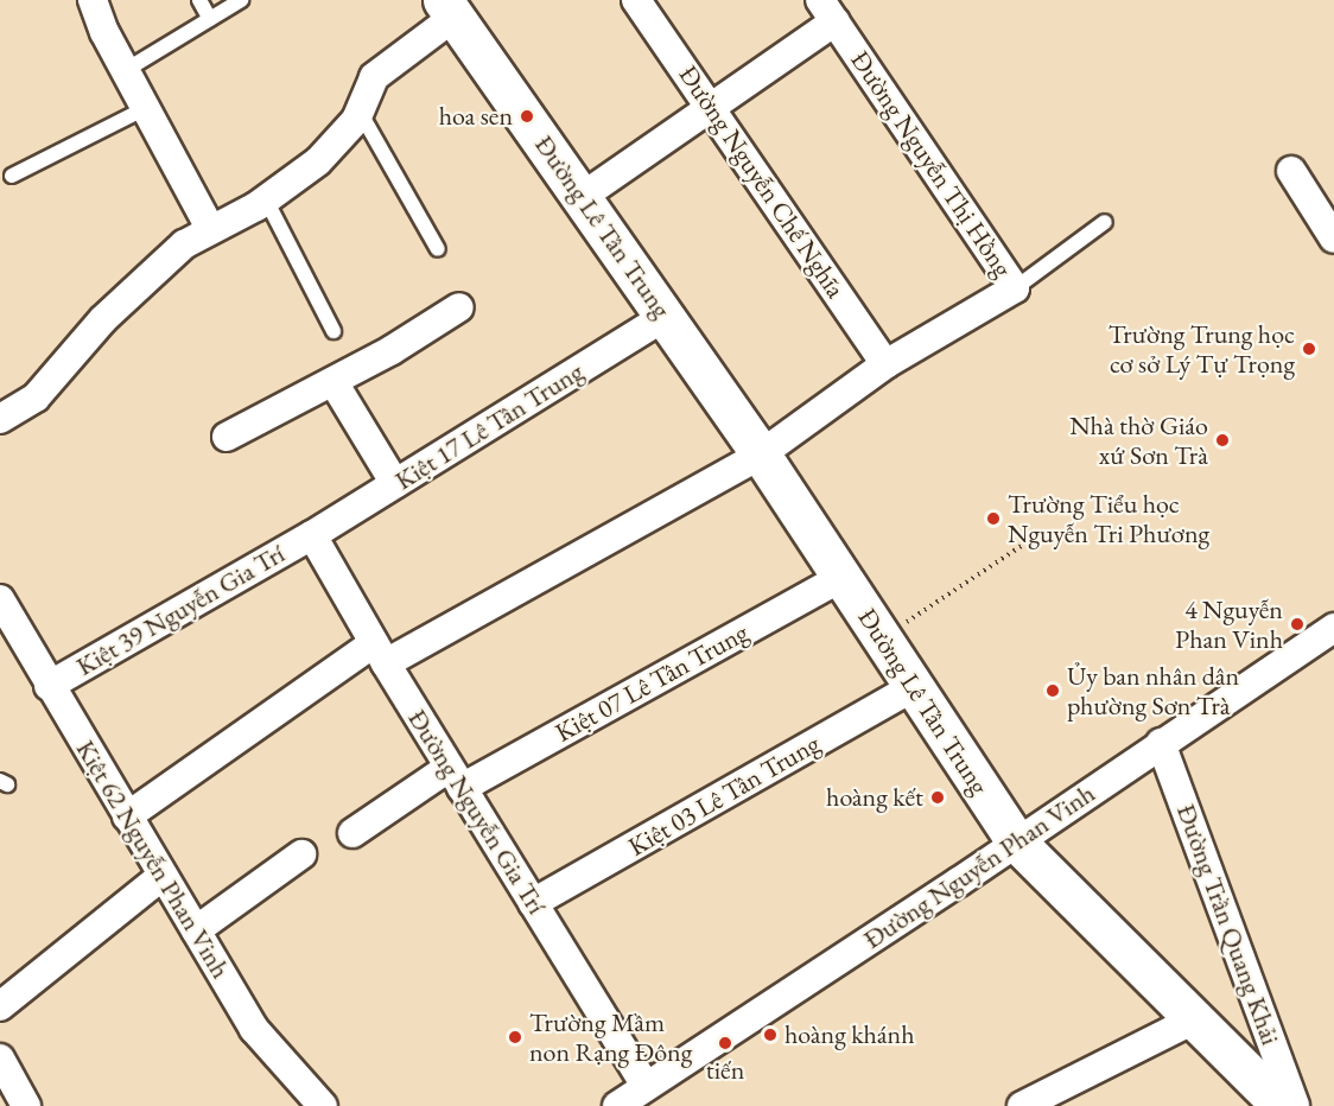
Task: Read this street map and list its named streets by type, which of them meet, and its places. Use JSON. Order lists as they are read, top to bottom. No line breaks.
{"streets":{"street":["Đường Nguyễn Thị Hồng","Đường Nguyễn Chế Nghĩa","Đường Lê Tân Trung","Kiệt 17 Lê Tân Trung","Kiệt 39 Nguyễn Gia Trí","Kiệt 07 Lê Tân Trung","Kiệt 03 Lê Tân Trung","Đường Nguyễn Gia Trí","Kiệt 62 Nguyễn Phan Vinh","Đường Nguyễn Phan Vinh","Đường Trần Quang Khải"]},"crossings":[["Đường Nguyễn Thị Hồng","Đường Nguyễn Chế Nghĩa"],["Đường Nguyễn Thị Hồng","Đường Lê Tân Trung"],["Đường Lê Tân Trung","Kiệt 17 Lê Tân Trung"],["Đường Lê Tân Trung","Kiệt 07 Lê Tân Trung"],["Đường Lê Tân Trung","Kiệt 03 Lê Tân Trung"],["Đường Lê Tân Trung","Đường Nguyễn Phan Vinh"],["Đường Lê Tân Trung","Đường Trần Quang Khải"],["Kiệt 17 Lê Tân Trung","Kiệt 39 Nguyễn Gia Trí"],["Kiệt 17 Lê Tân Trung","Đường Nguyễn Gia Trí"],["Kiệt 39 Nguyễn Gia Trí","Đường Nguyễn Gia Trí"],["Kiệt 39 Nguyễn Gia Trí","Kiệt 62 Nguyễn Phan Vinh"],["Kiệt 07 Lê Tân Trung","Đường Nguyễn Gia Trí"],["Kiệt 03 Lê Tân Trung","Đường Nguyễn Gia Trí"],["Đường Nguyễn Gia Trí","Đường Nguyễn Phan Vinh"],["Đường Nguyễn Phan Vinh","Đường Trần Quang Khải"]],"places":["hoa sen","Trường Trung học cơ sở Lý Tự Trọng","Nhà thờ Giáo xứ Sơn Trà","Trường Tiểu học Nguyễn Tri Phương","4 Nguyễn Phan Vinh","Ủy ban nhân dân phường Sơn Trà","hoàng kết","hoàng khánh","Trường Mầm non Rạng Đông","tiến"]}
